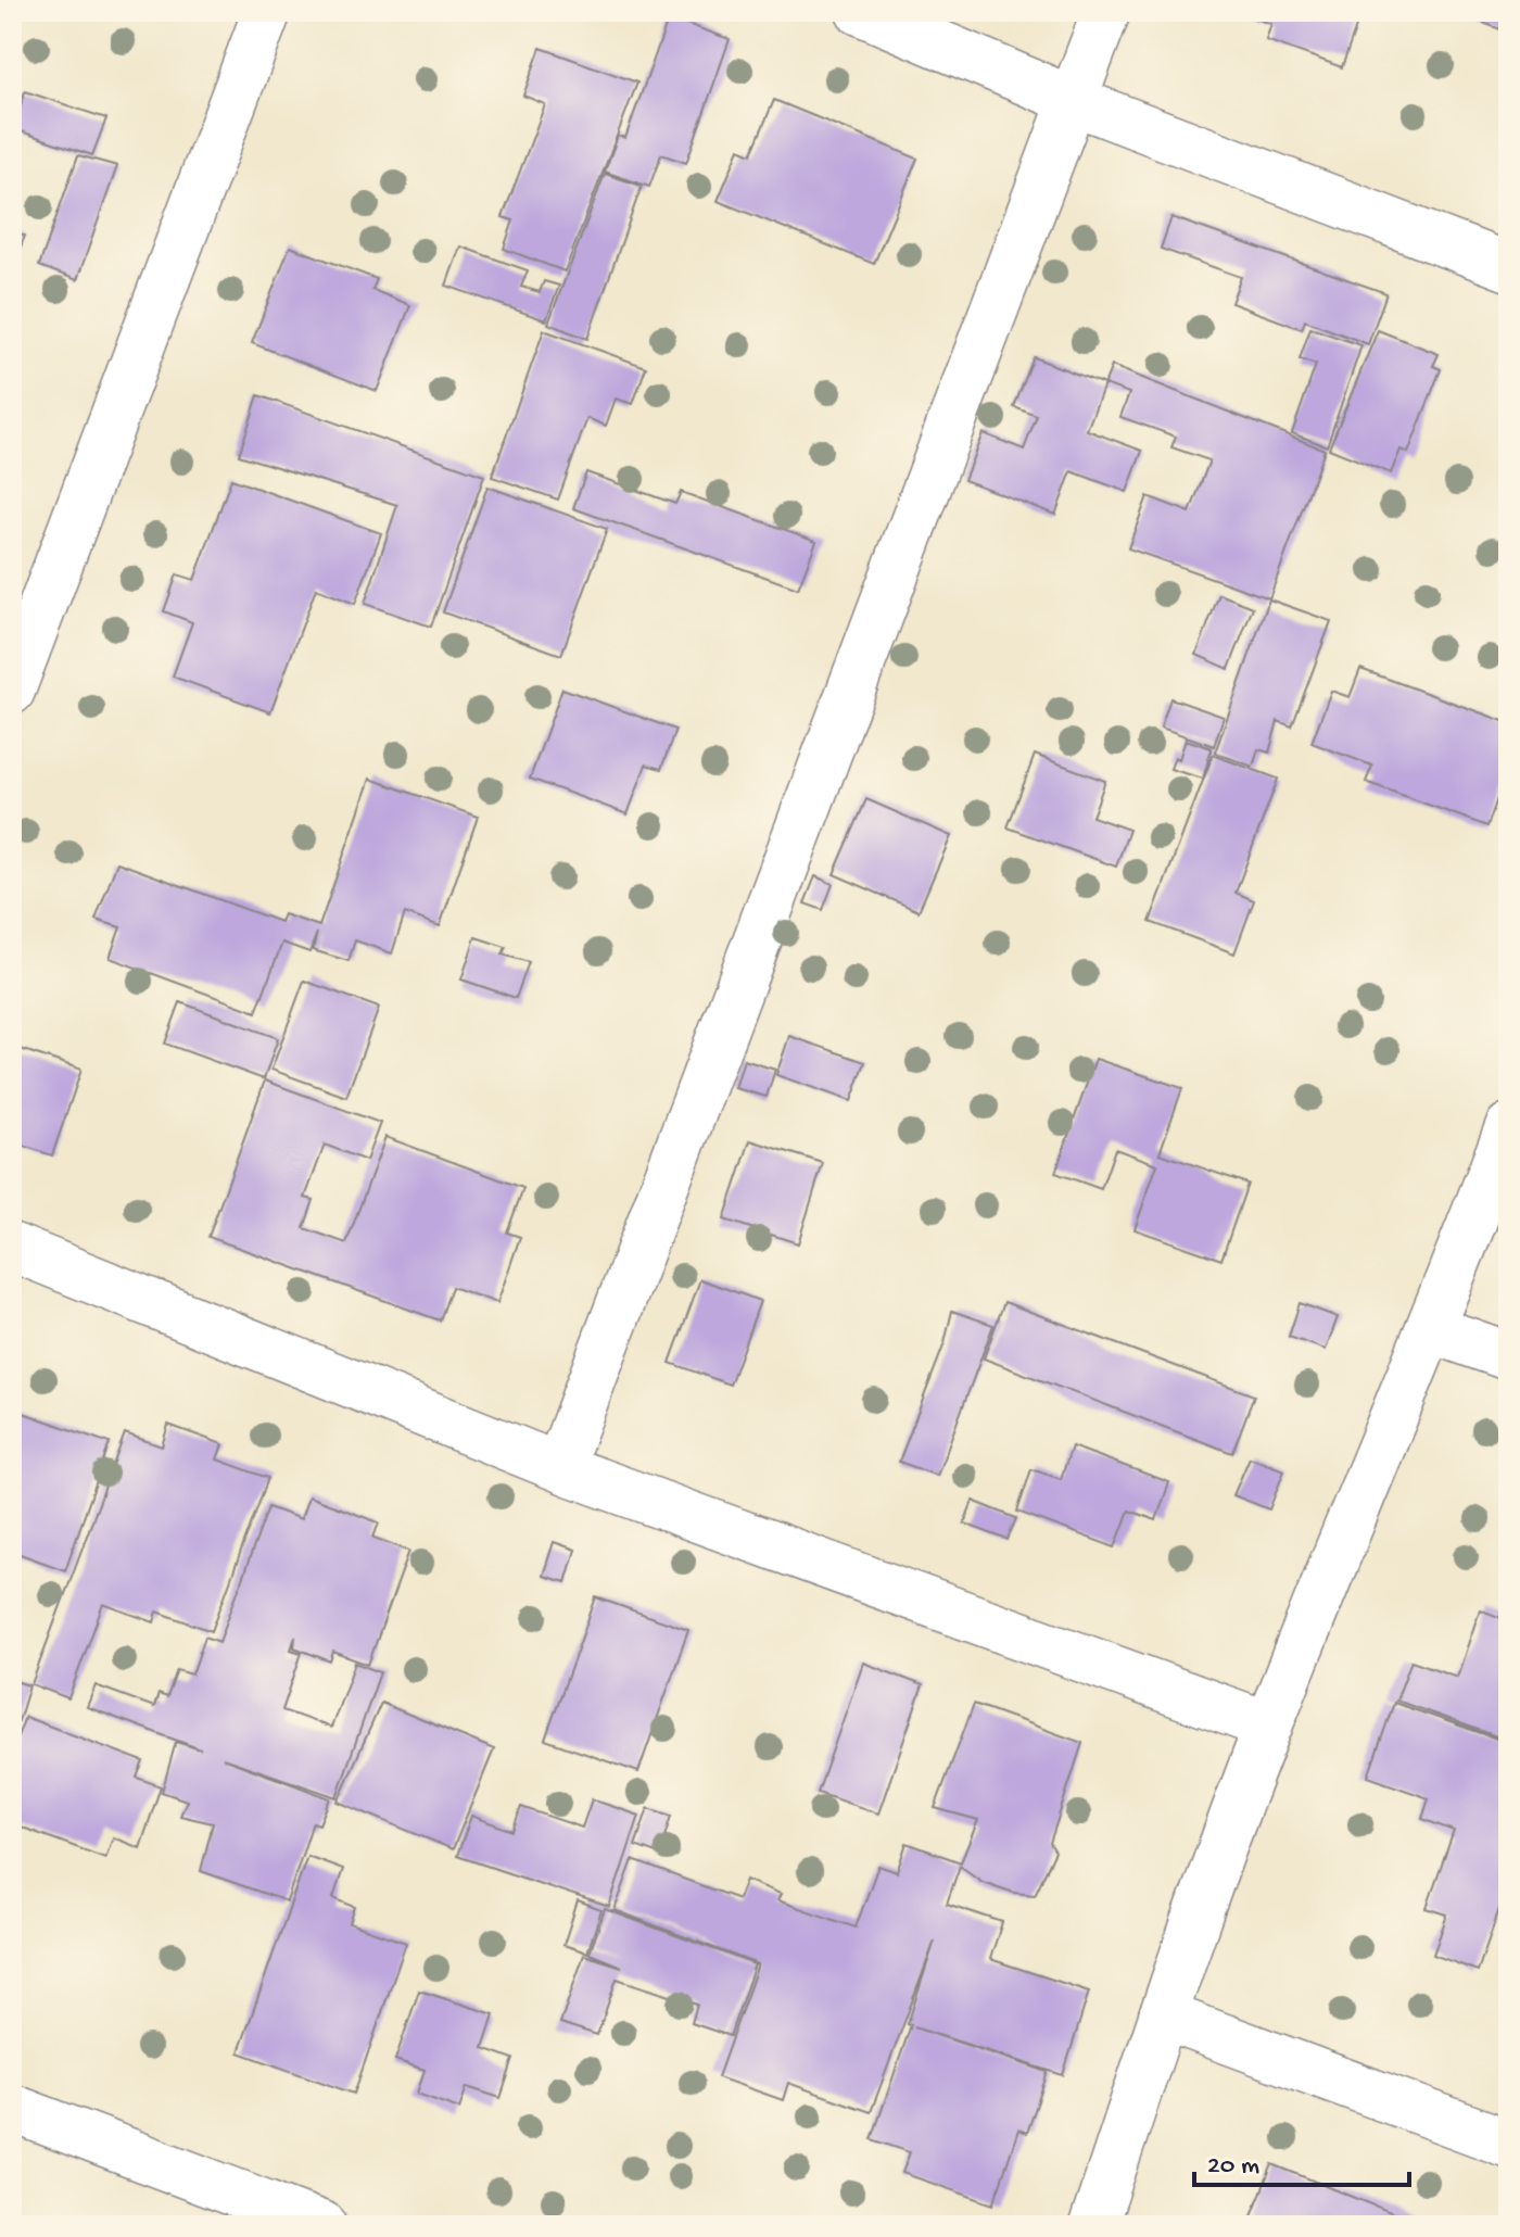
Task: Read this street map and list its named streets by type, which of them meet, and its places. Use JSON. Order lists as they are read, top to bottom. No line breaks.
{"scale_bar":"20 m"}
